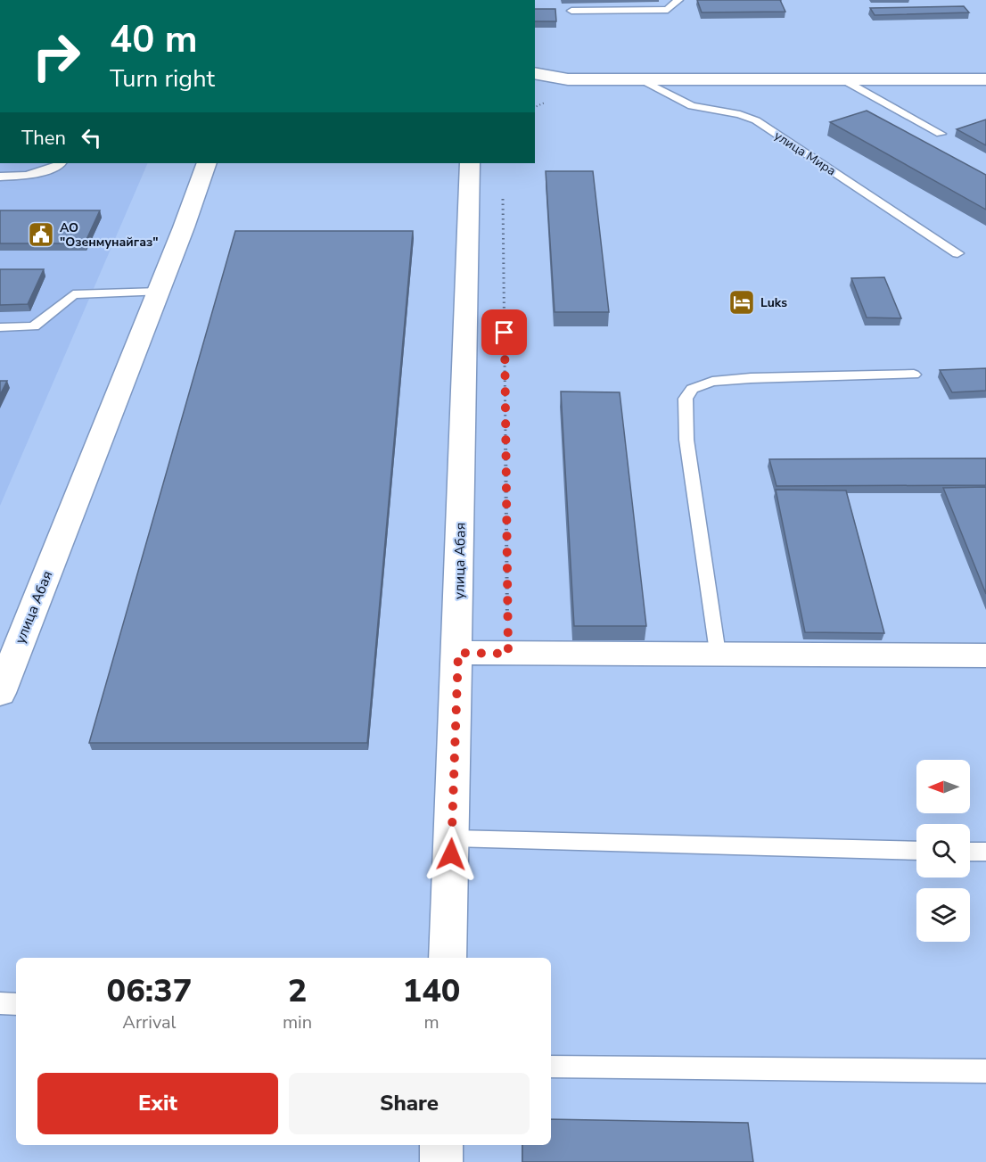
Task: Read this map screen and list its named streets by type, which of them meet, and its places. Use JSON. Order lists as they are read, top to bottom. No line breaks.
{"streets":{"street":["улица Абая"],"lane":["улица Мира"]},"places":{"public building":["АО \"Озенмунайгаз\""],"hotel":["Luks"]},"north":"left","page":{"turn":["40 m","Turn right"],"then":"Then","eta":["06:37","Arrival","2","min","140","m"],"buttons":["Exit","Share"]}}
